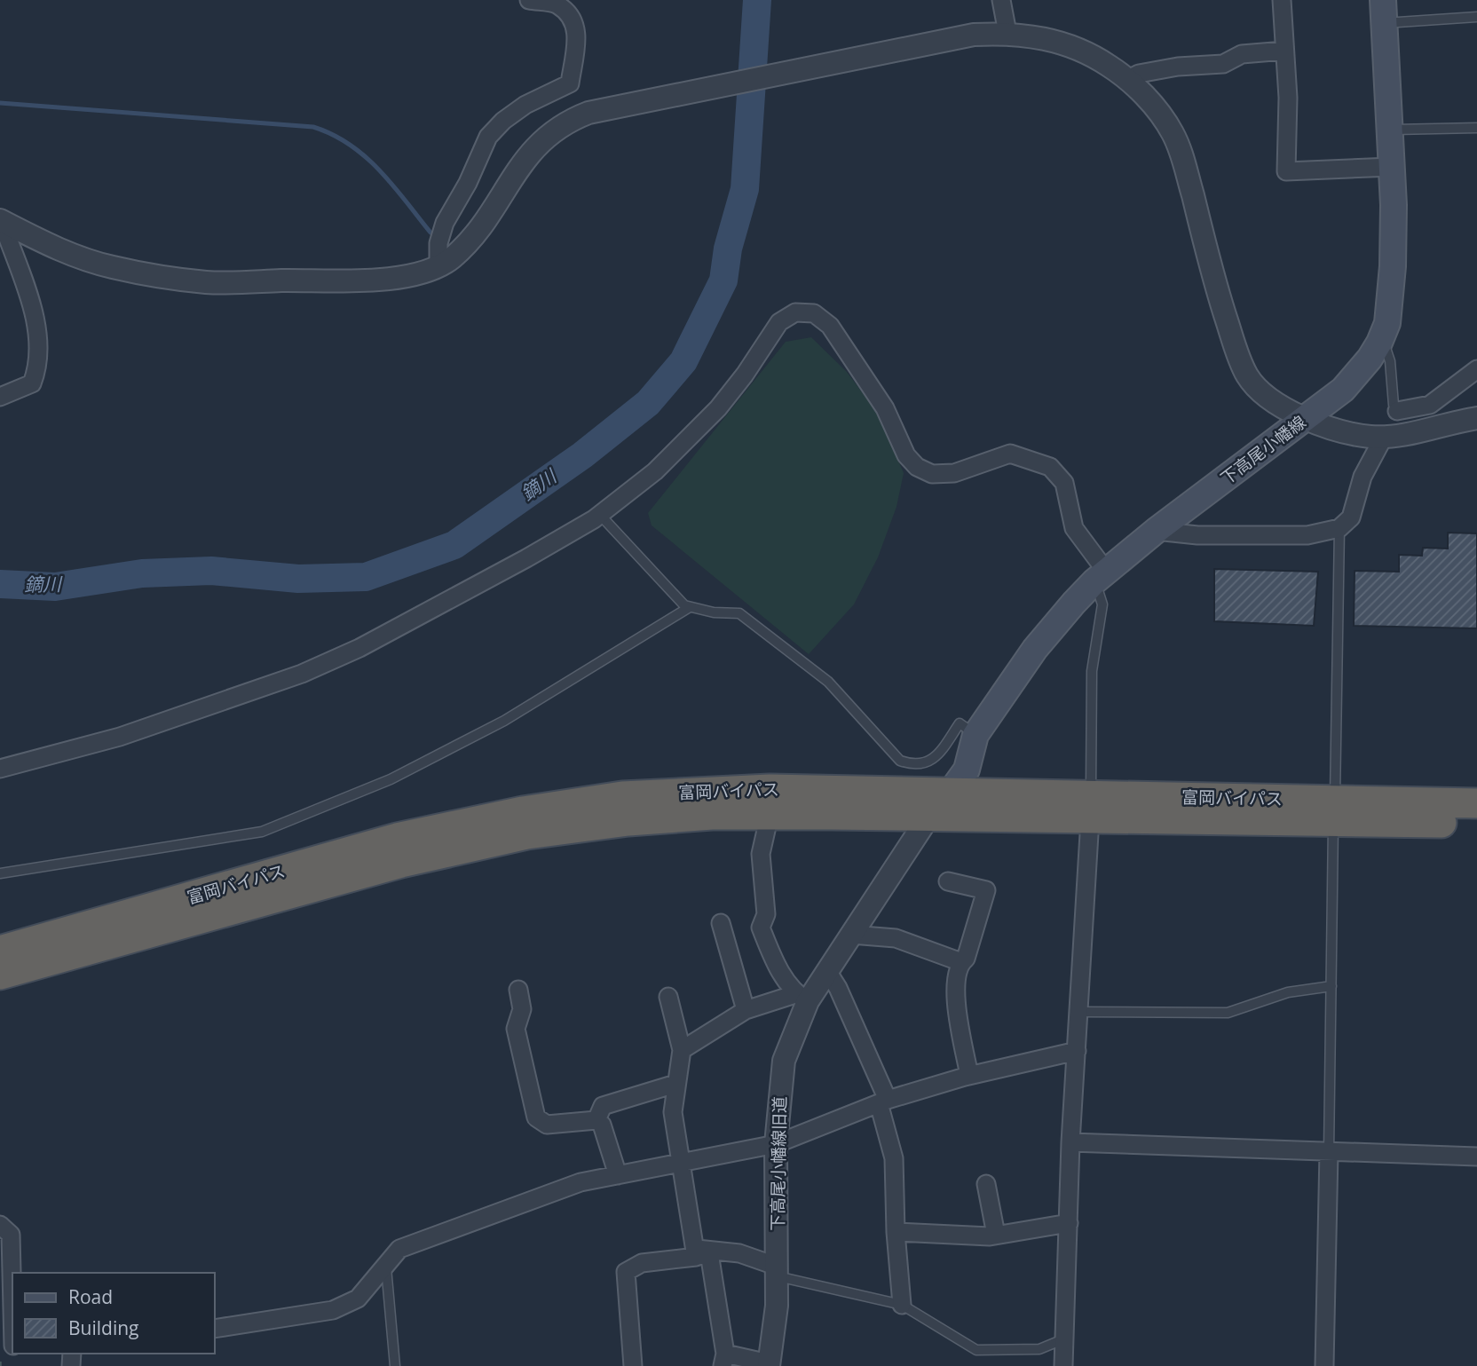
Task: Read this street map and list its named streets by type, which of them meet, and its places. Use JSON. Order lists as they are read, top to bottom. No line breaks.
{"streets":{"highway":["富岡バイパス"],"main road":["下高尾小幡線"],"street":["下高尾小幡線旧道"]},"crossings":[["下高尾小幡線","富岡バイパス"],["下高尾小幡線","下高尾小幡線旧道"],["富岡バイパス","下高尾小幡線旧道"]],"water":["鏑川"],"legend":["Road","Building"]}
